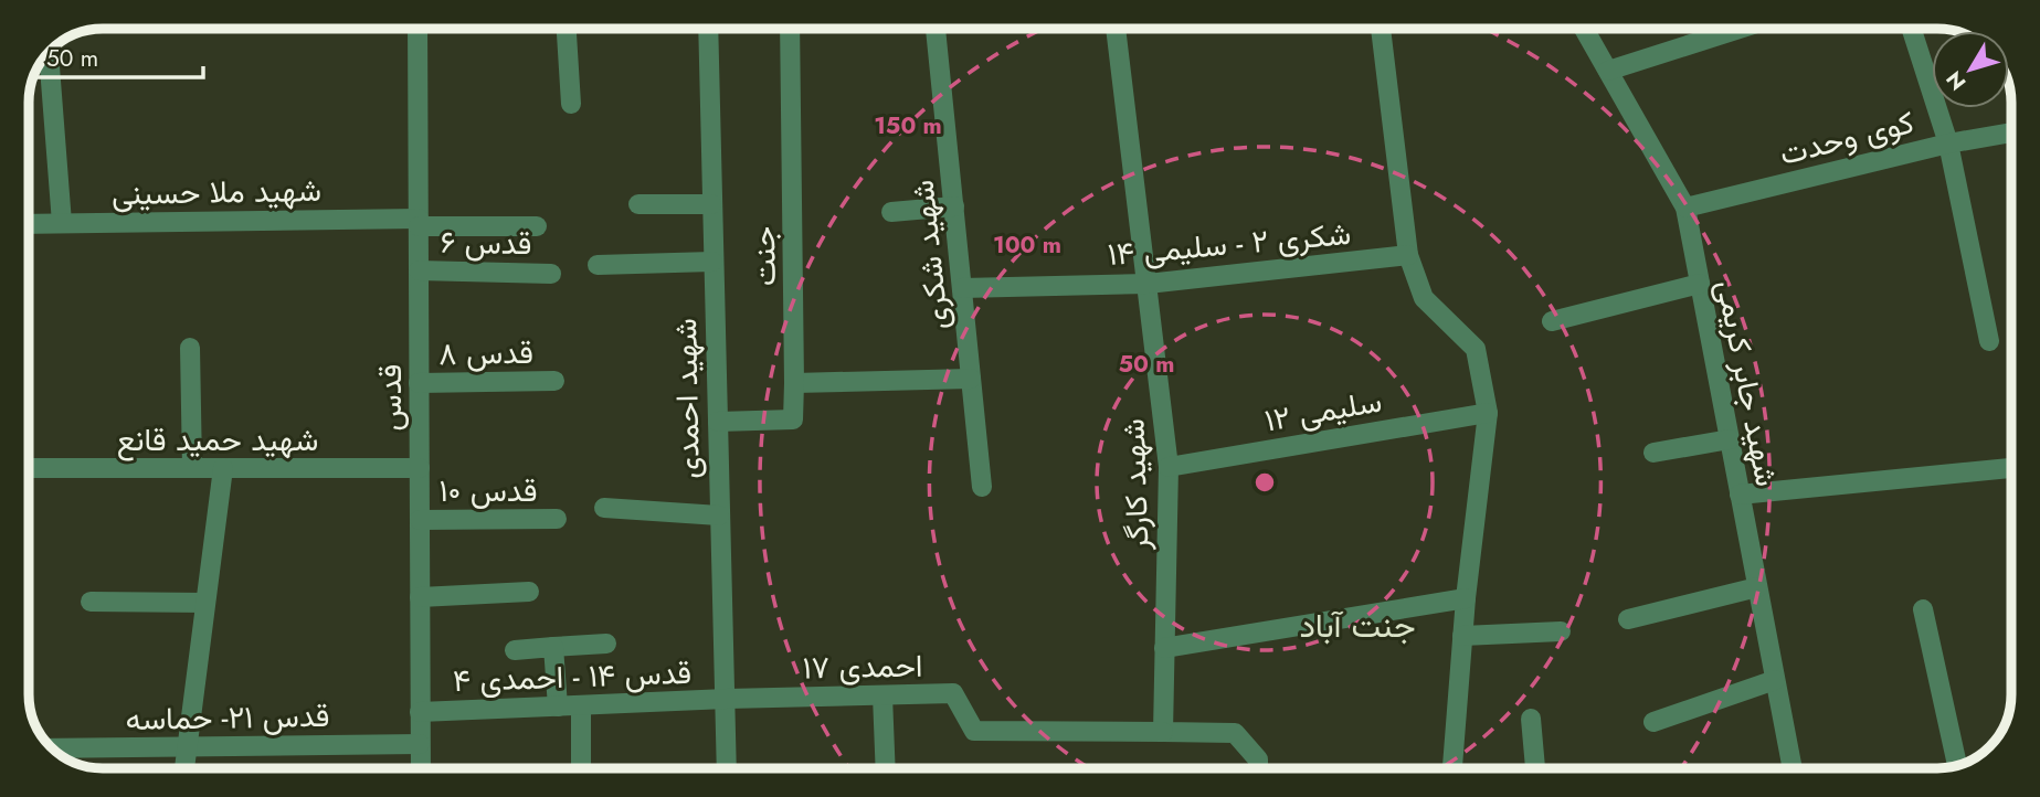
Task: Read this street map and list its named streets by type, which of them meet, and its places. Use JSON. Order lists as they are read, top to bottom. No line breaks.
{"streets":{"street":["کوی وحدت","شهید ملا حسینی","قدس ۶","شکری ۲ - سلیمی ۱۴","شهید شکری","جنت","قدس ۸","شهید جابر کریمی","قدس","شهید احمدی","سلیمی ۱۲","شهید حمید قانع","شهید کارگر","قدس ۱۰","احمدی ۱۷","قدس ۱۴ - احمدی ۴","قدس ۲۱- حماسه"]},"crossings":[["کوی وحدت","شهید جابر کریمی"],["شهید ملا حسینی","قدس"],["قدس ۶","قدس"],["شکری ۲ - سلیمی ۱۴","شهید شکری"],["شکری ۲ - سلیمی ۱۴","شهید کارگر"],["جنت","شهید احمدی"],["قدس ۸","قدس"],["قدس","شهید حمید قانع"],["قدس","قدس ۱۰"],["قدس","قدس ۱۴ - احمدی ۴"],["قدس","قدس ۲۱- حماسه"],["شهید احمدی","احمدی ۱۷"],["شهید احمدی","قدس ۱۴ - احمدی ۴"],["سلیمی ۱۲","شهید کارگر"],["شهید کارگر","احمدی ۱۷"],["احمدی ۱۷","قدس ۱۴ - احمدی ۴"]],"districts":["جنت آباد"],"scale_bar":"50 m","north":"bottom left","rings":["150 m","100 m","50 m"]}
